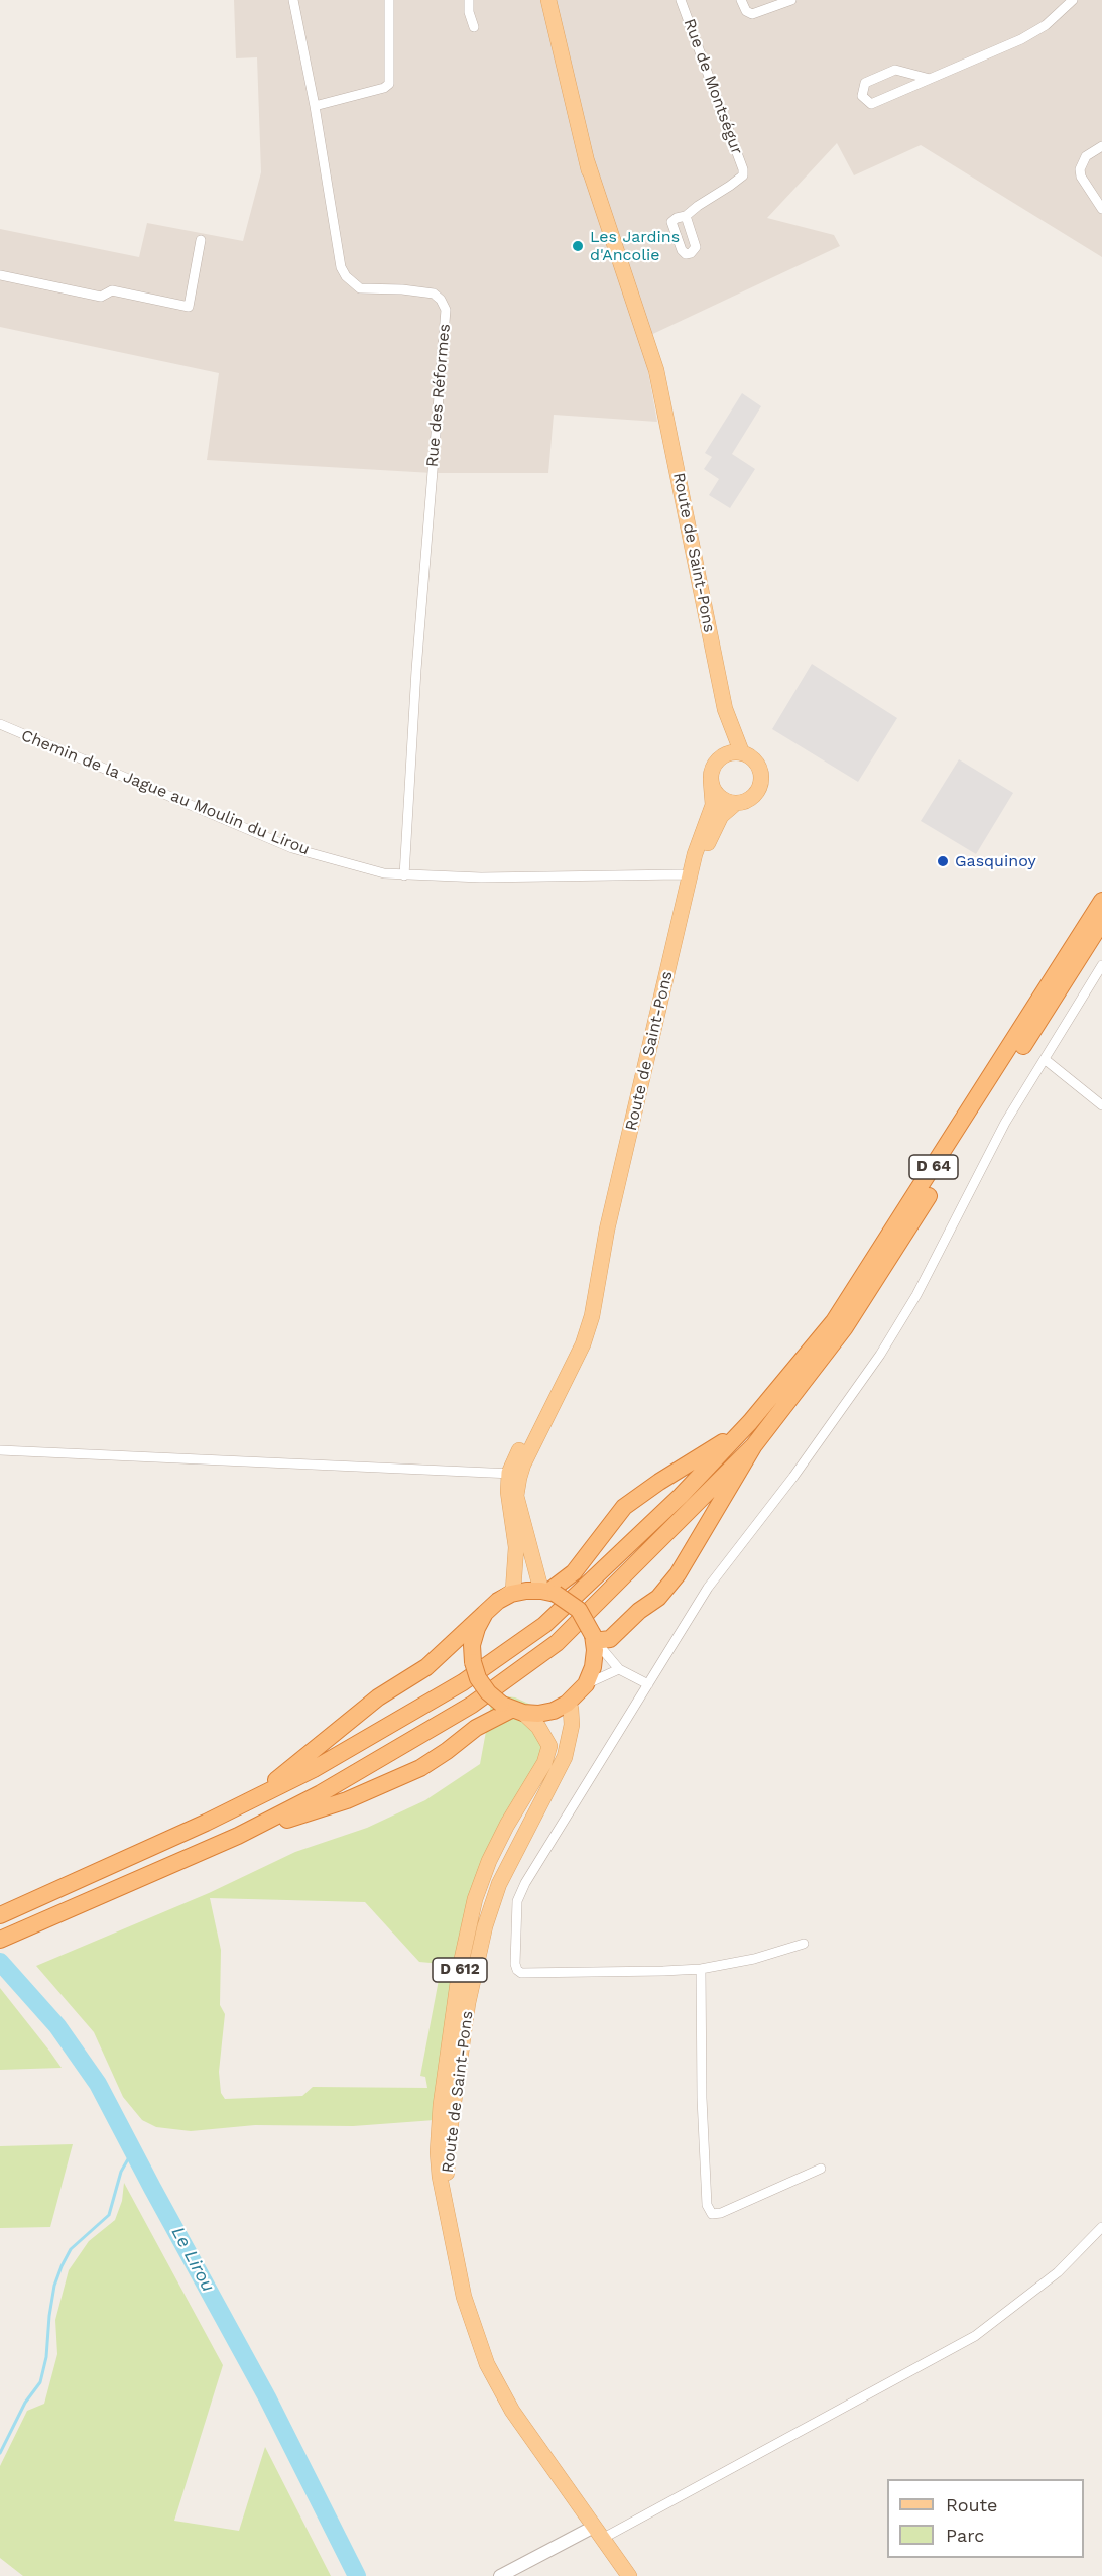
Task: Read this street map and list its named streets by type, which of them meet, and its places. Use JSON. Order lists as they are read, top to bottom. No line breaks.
{"streets":{"highway":["D 64"],"main road":["Route de Saint-Pons","D 612"],"street":["Rue de Montségur","Rue des Réformes","Chemin de la Jague au Moulin du Lirou"]},"crossings":[["Rue des Réformes","Chemin de la Jague au Moulin du Lirou"],["Route de Saint-Pons","Chemin de la Jague au Moulin du Lirou"],["Route de Saint-Pons","D 64"]],"water":["Le Lirou"],"places":["Les Jardins d'Ancolie","Gasquinoy"],"legend":["Route","Parc"]}
